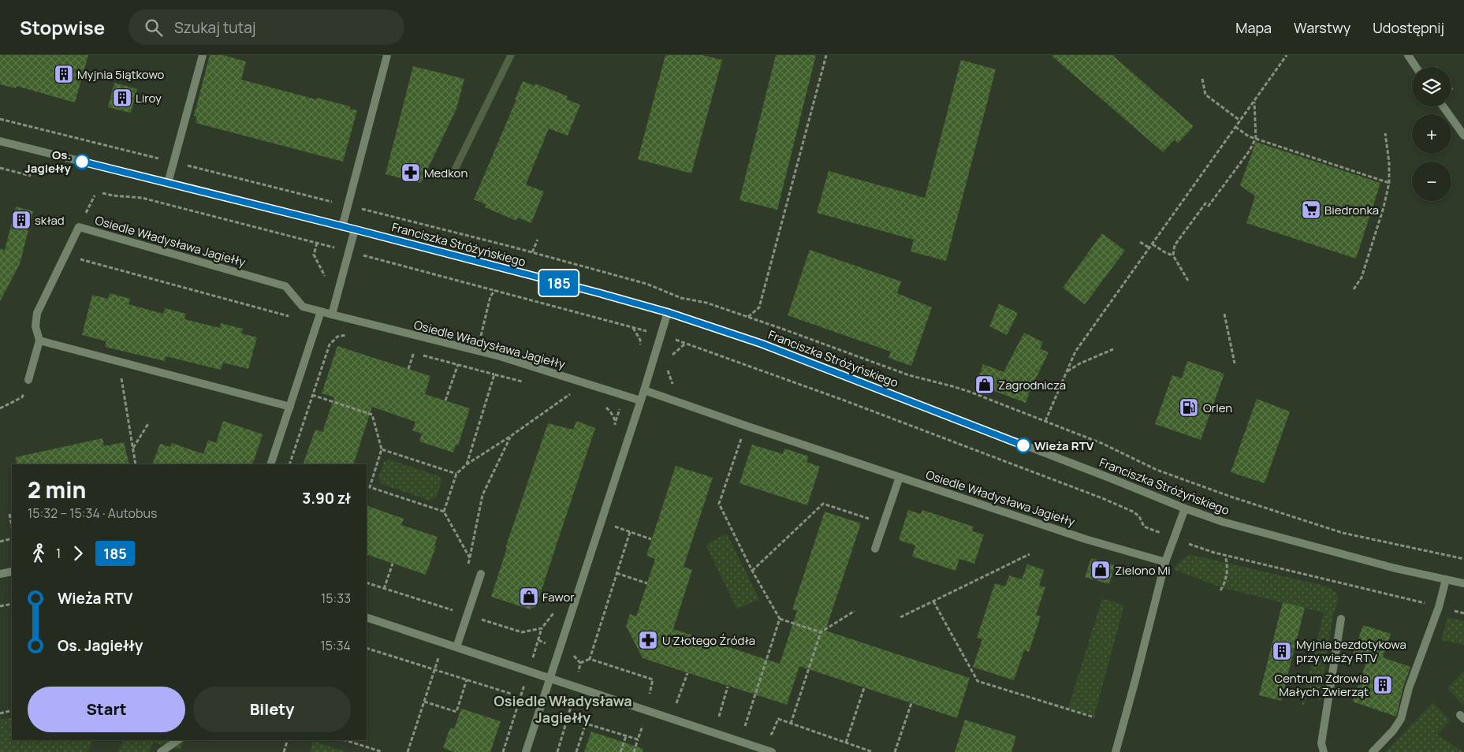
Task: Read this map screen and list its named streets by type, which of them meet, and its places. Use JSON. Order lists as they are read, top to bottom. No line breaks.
{"streets":{"street":["Osiedle Władysława Jagiełły","Franciszka Stróżyńskiego"]},"districts":["Osiedle Władysława Jagiełły"],"places":{"building":["Myjnia 5iątkowo","Liroy","skład","Myjnia bezdotykowa przy wieży RTV","Centrum Zdrowia Małych Zwierząt"],"other":["Os. Jagiełły","Wieża RTV"],"pharmacy":["Medkon","U Złotego Źródła"],"supermarket":["Biedronka"],"shop":["Zagrodnicza","Zielono Mi","Fawor"],"fuel station":["Orlen"]},"lines":["bus line 185"],"page":{"header":"Stopwise","search":"Szukaj tutaj","nav":["Mapa","Warstwy","Udostępnij"],"on_map":"185","map_buttons":["+","−"],"heading":["2 min","15:32 – 15:34 · Autobus","3.90 zł"],"legs":["1","185"],"list":[{"name":"Wieża RTV","value":"15:33"},{"name":"Os. Jagiełły","value":"15:34"}],"buttons":["Start","Bilety"]}}
